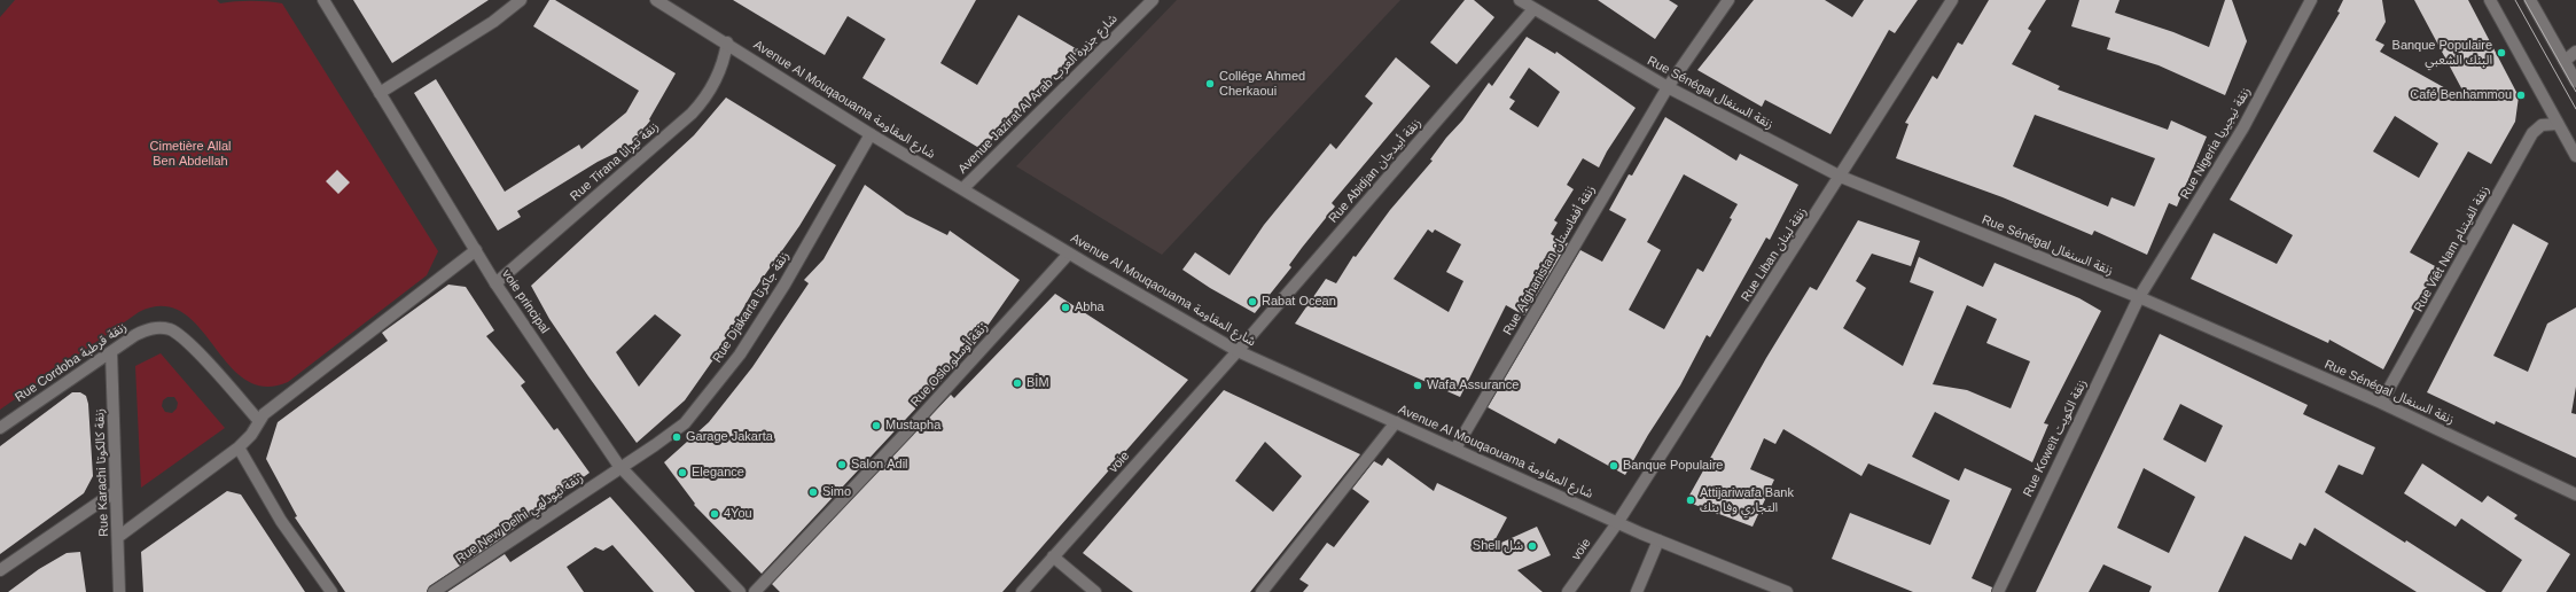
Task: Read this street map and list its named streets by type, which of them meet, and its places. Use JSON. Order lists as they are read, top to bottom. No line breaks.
{"streets":{"street":["Rue Sénégal زنقة السنغال","Avenue Jazirat Al Arab شارع جزيرة العرب","Avenue Al Mouqaouama شارع المقاومة","Rue Nigeria زنقة نيجيريا","Rue Tirana زنقة تيرانا","Rue Abidjan زنقة أبيدجان","Rue Viêt Nam زنقة الفيتنام","Rue Liban زنقة لبنان","Rue Afghanistan زنقة أفغانستان","voie principal","Rue Djakarta زنقة جاكرتا","Rue Cordoba زنقة قرطبة","Rue Oslo زنقة أوسلو","Rue Koweït زنقة الكويت","voie","Rue Karachi زنقة كالكوتا","Rue New Delhi زنقة نيودلهي"]},"crossings":[["Rue Sénégal زنقة السنغال","Rue Nigeria زنقة نيجيريا"],["Rue Sénégal زنقة السنغال","Rue Abidjan زنقة أبيدجان"],["Rue Sénégal زنقة السنغال","Rue Viêt Nam زنقة الفيتنام"],["Rue Sénégal زنقة السنغال","Rue Liban زنقة لبنان"],["Rue Sénégal زنقة السنغال","Rue Afghanistan زنقة أفغانستان"],["Rue Sénégal زنقة السنغال","Rue Koweït زنقة الكويت"],["Avenue Jazirat Al Arab شارع جزيرة العرب","Avenue Al Mouqaouama شارع المقاومة"],["Avenue Al Mouqaouama شارع المقاومة","Rue Tirana زنقة تيرانا"],["Avenue Al Mouqaouama شارع المقاومة","Rue Abidjan زنقة أبيدجان"],["Avenue Al Mouqaouama شارع المقاومة","Rue Liban زنقة لبنان"],["Avenue Al Mouqaouama شارع المقاومة","Rue Afghanistan زنقة أفغانستان"],["Avenue Al Mouqaouama شارع المقاومة","Rue Djakarta زنقة جاكرتا"],["Avenue Al Mouqaouama شارع المقاومة","Rue Oslo زنقة أوسلو"],["Avenue Al Mouqaouama شارع المقاومة","voie"],["Rue Nigeria زنقة نيجيريا","Rue Koweït زنقة الكويت"],["Rue Tirana زنقة تيرانا","voie principal"],["Rue Abidjan زنقة أبيدجان","voie"],["Rue Liban زنقة لبنان","voie"],["voie principal","Rue Djakarta زنقة جاكرتا"],["voie principal","Rue New Delhi زنقة نيودلهي"],["Rue Djakarta زنقة جاكرتا","Rue New Delhi زنقة نيودلهي"],["Rue Cordoba زنقة قرطبة","Rue Karachi زنقة كالكوتا"]],"parks":["Cimetière Allal Ben Abdellah"],"places":["Banque Populaire البنك الشعبي","Collége Ahmed Cherkaoui","Café Benhammou","Rabat Ocean","Abha","BİM","Wafa Assurance","Mustapha","Garage Jakarta","Salon Adil","Banque Populaire","Elegance","Simo","Attijariwafa Bank التجاري وفا بنك","4You","Shell شل"]}
